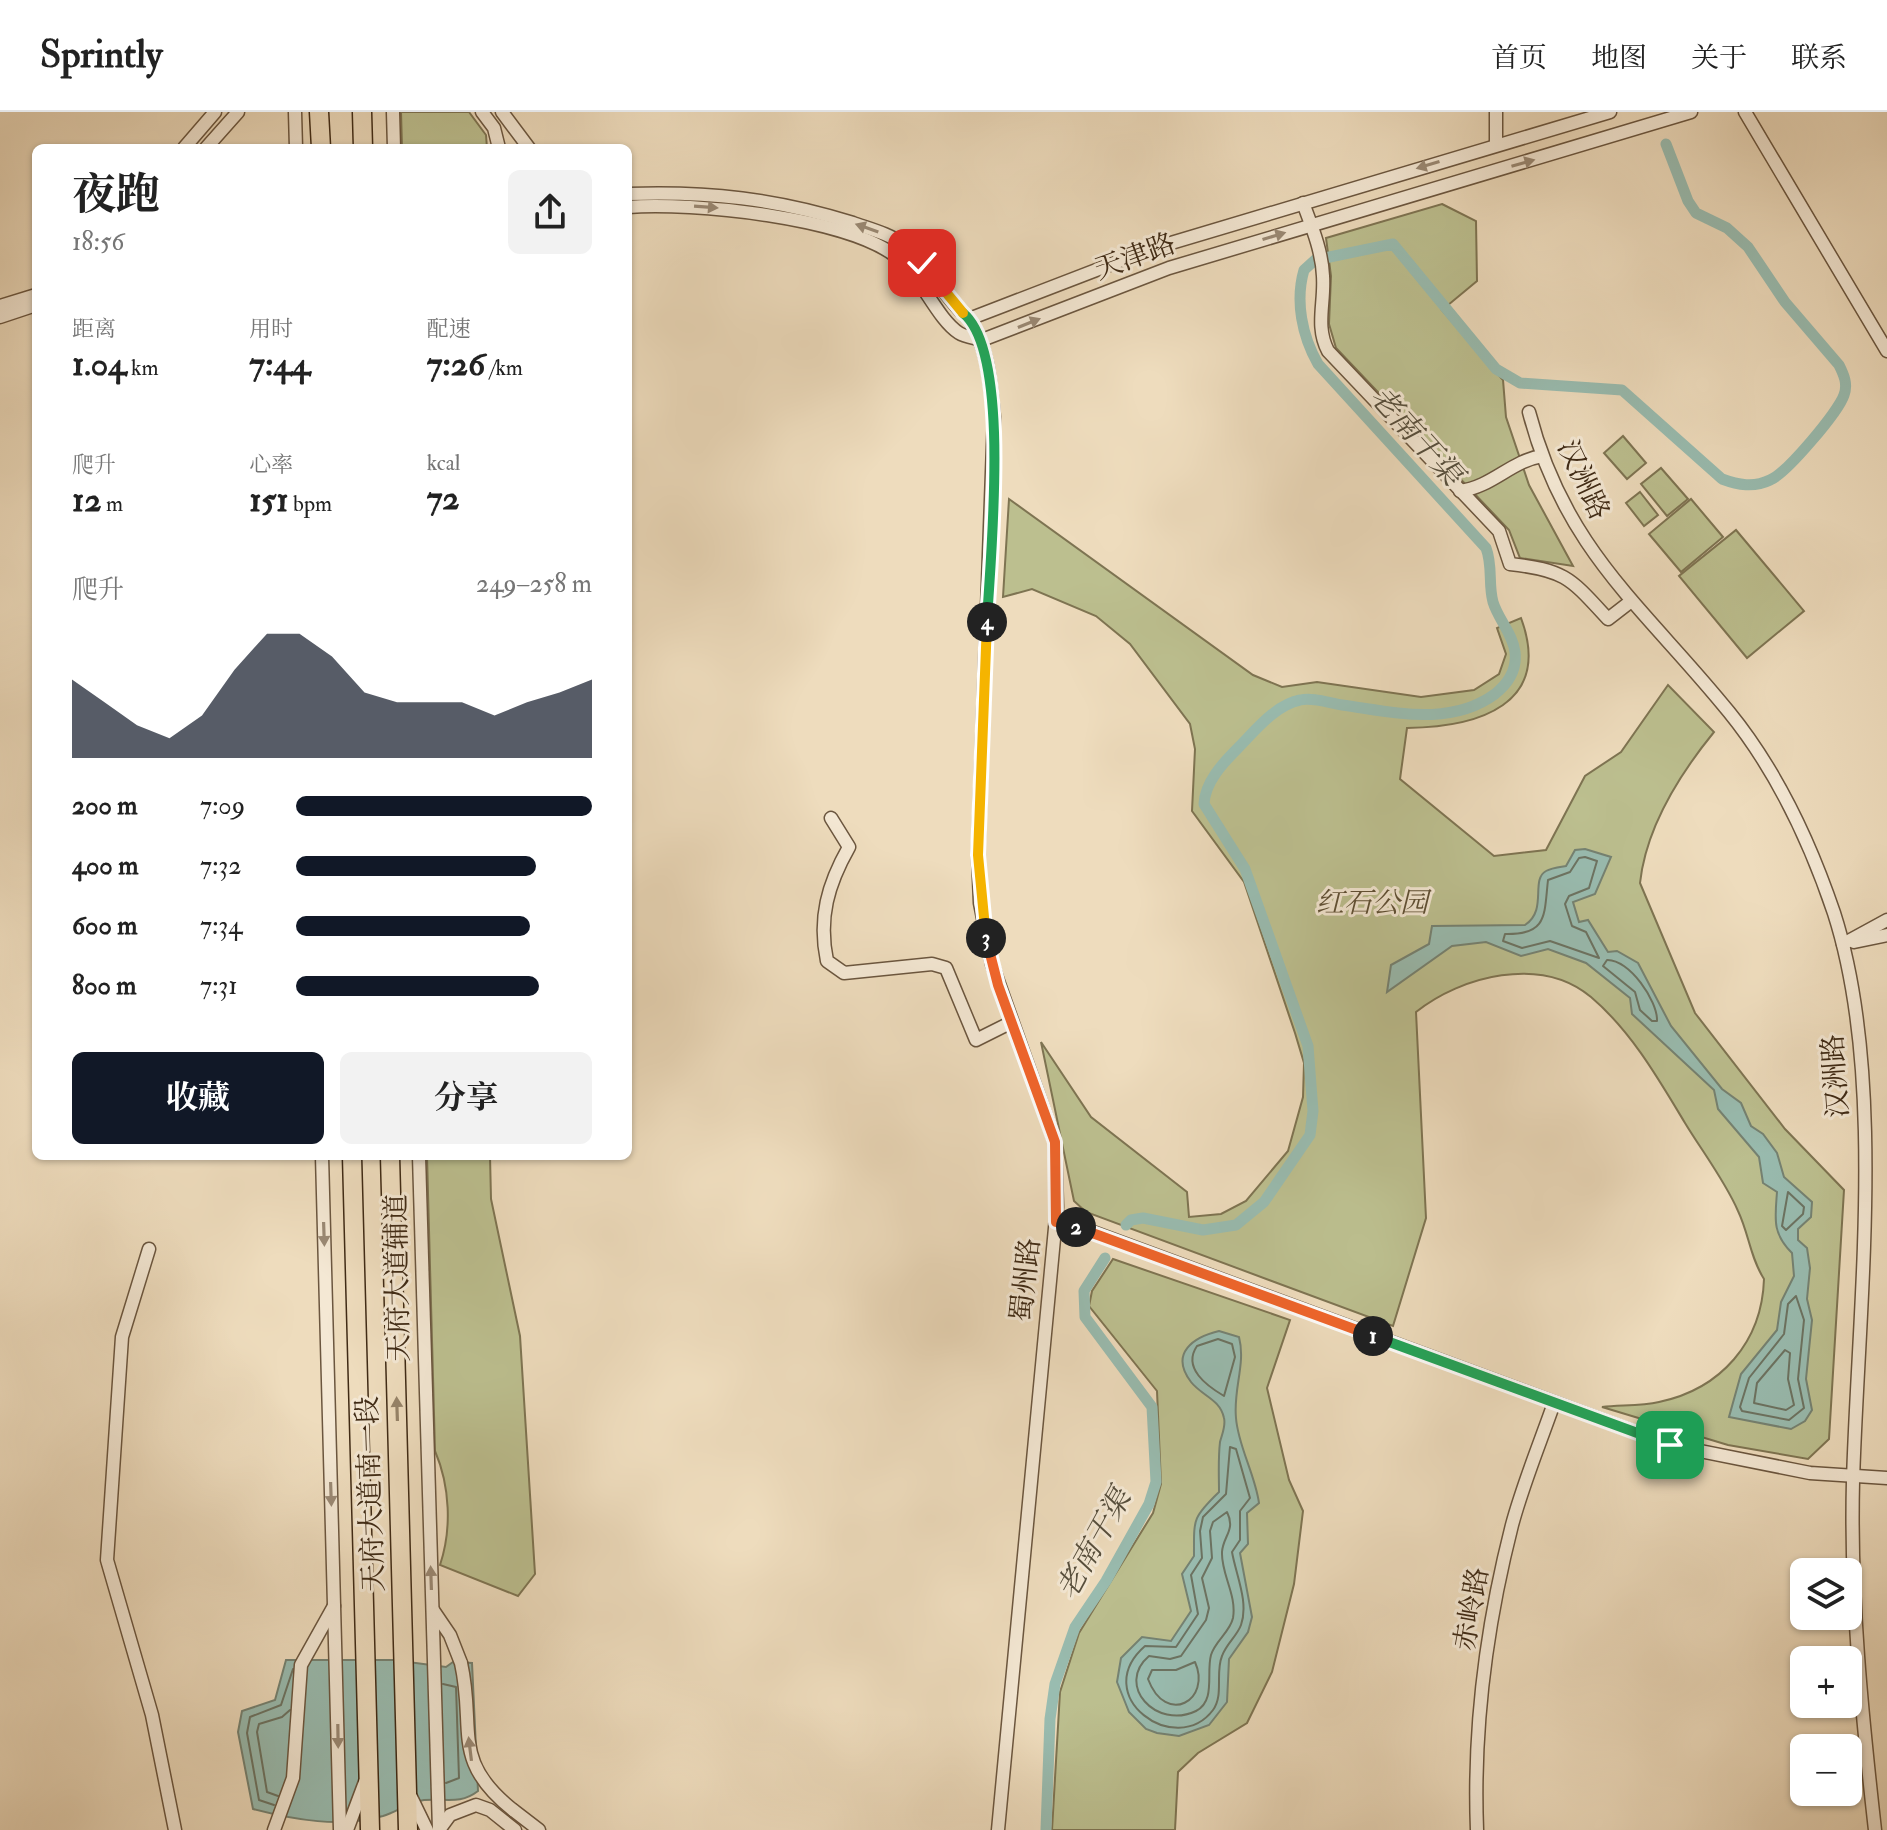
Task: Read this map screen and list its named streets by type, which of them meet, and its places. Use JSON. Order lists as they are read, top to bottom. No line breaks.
{"streets":{"highway":["天府大道南一段"],"street":["天津路","汉洲路","天府大道辅道","蜀州路","赤岭路"]},"crossings":[["天津路","蜀州路"]],"water":["老南干渠"],"parks":["红石公园"],"page":{"header":"Sprintly","nav":["首页","地图","关于","联系"],"heading":["夜跑","18:56"],"stats":[["距离","1.04 km"],["用时","7:44"],["配速","7:26 /km"],["爬升","12 m"],["心率","151 bpm"],["kcal","72"]],"chart":["爬升","249–258 m"],"pins":["4","3","2","1"],"list":[{"name":"200 m","note":"7:09"},{"name":"400 m","note":"7:32"},{"name":"600 m","note":"7:34"},{"name":"800 m","note":"7:31"}],"buttons":["收藏","分享"],"map_buttons":["+","−"]}}
